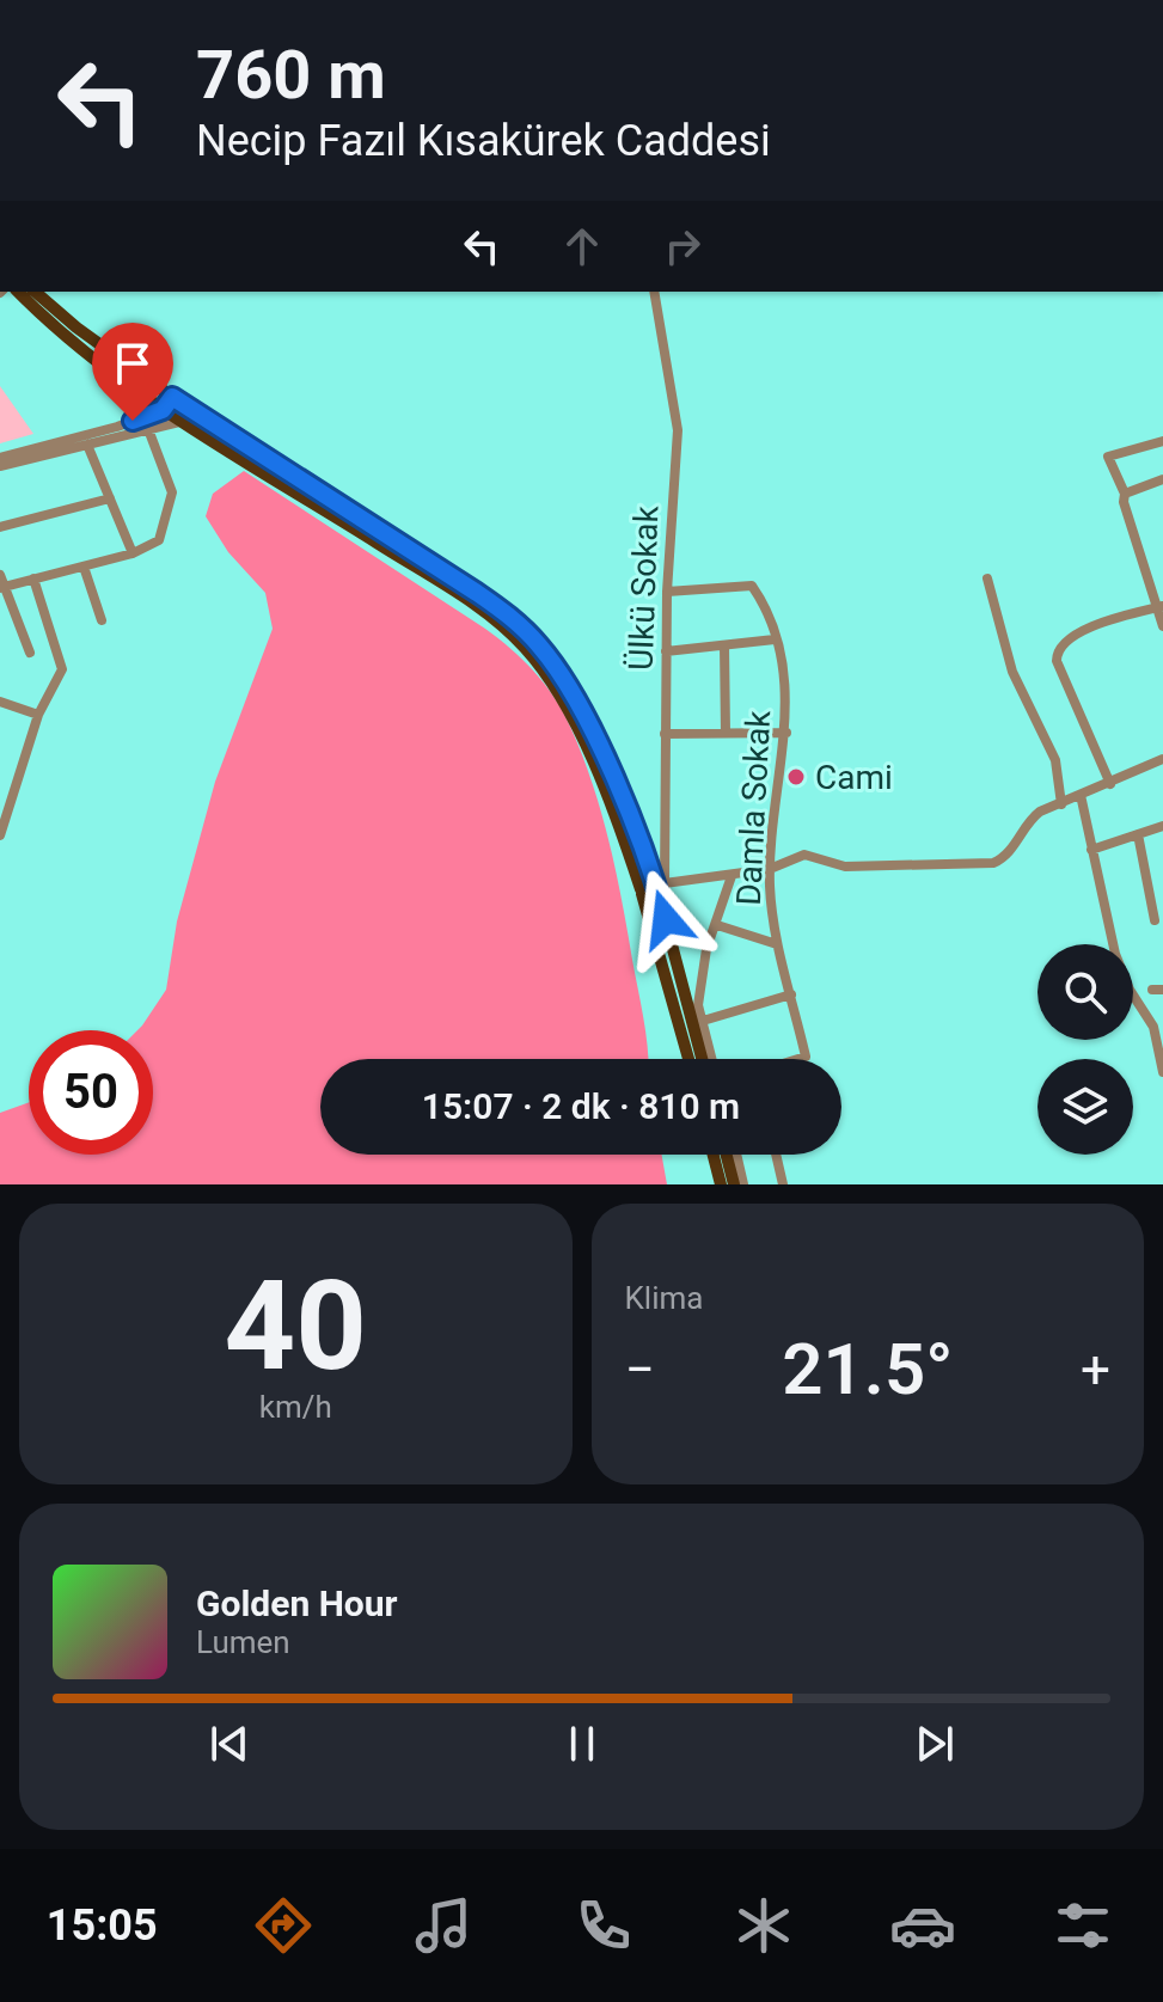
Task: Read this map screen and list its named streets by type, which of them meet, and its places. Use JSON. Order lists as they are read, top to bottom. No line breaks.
{"streets":{"street":["Ülkü Sokak","Damla Sokak"]},"crossings":[["Ülkü Sokak","Damla Sokak"]],"places":["Cami"],"page":{"turn":["760 m","Necip Fazıl Kısakürek Caddesi"],"limit":"50","trip":"15:07 · 2 dk · 810 m","tile":[["40","km/h"],"Klima"],"heat":["−","21.5°","+"],"song":["Golden Hour","Lumen"],"tabs":"15:05"}}
